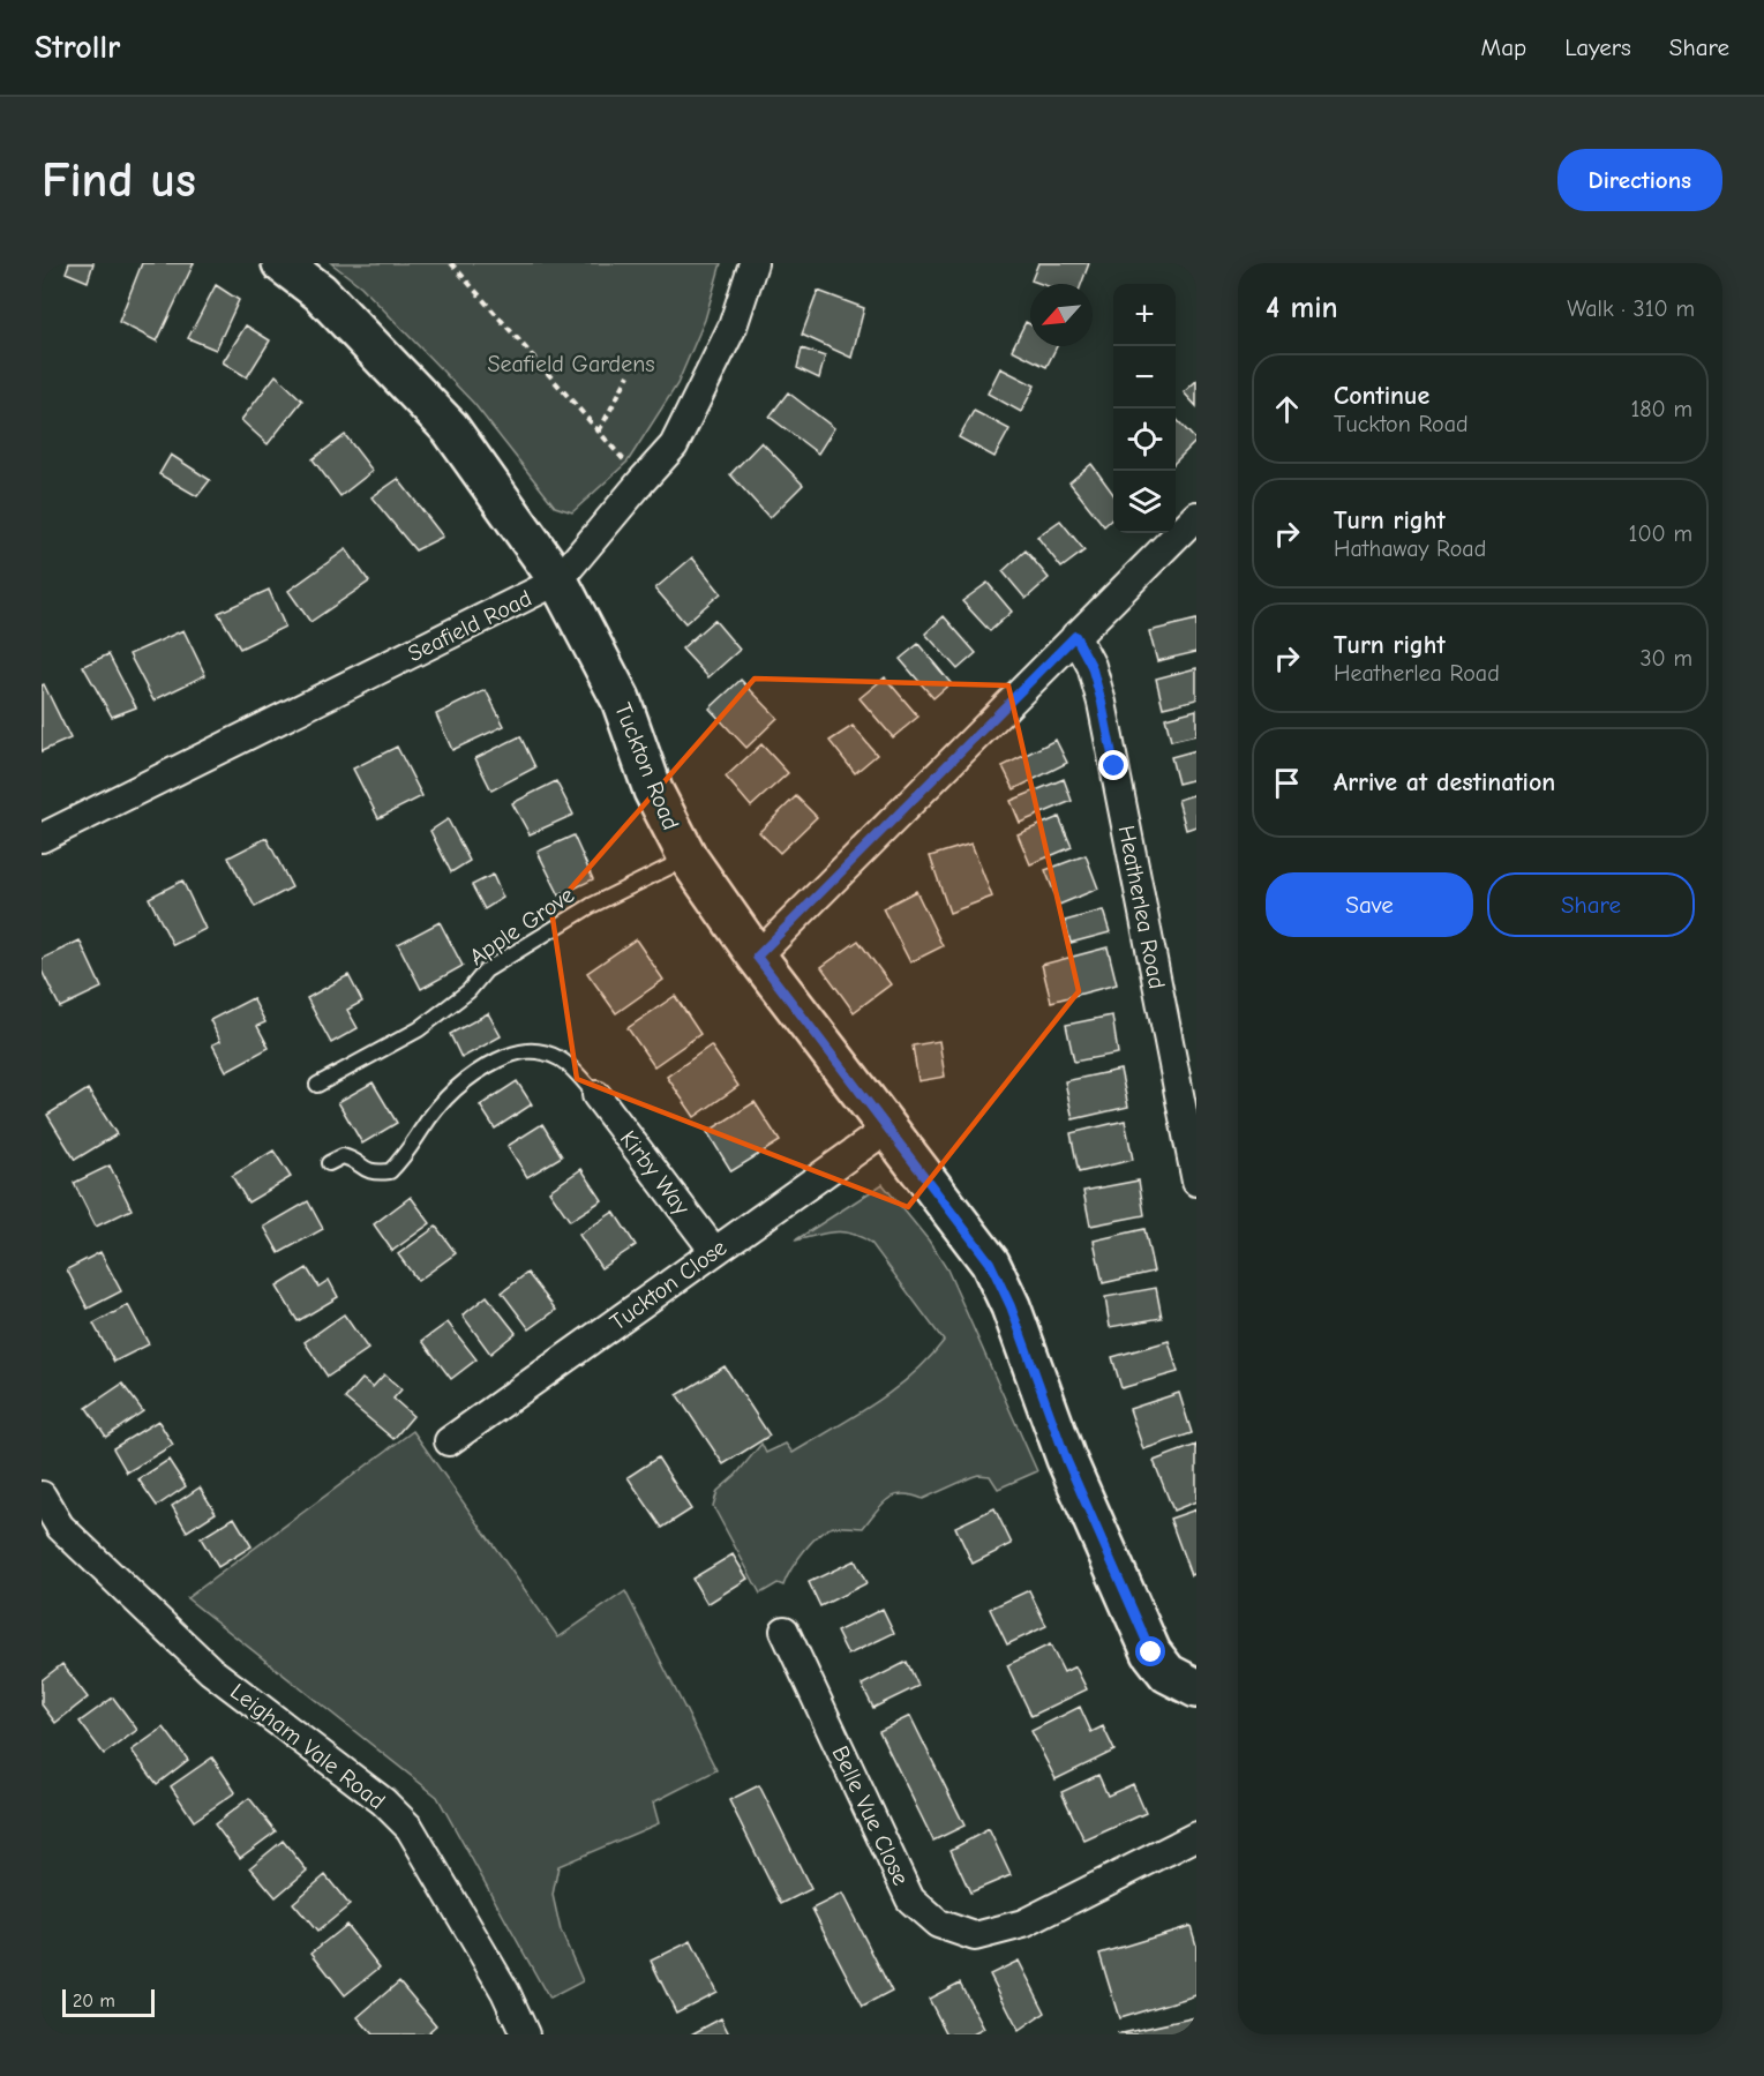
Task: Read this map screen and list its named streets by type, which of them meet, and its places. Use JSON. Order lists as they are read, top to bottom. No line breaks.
{"streets":{"street":["Seafield Road","Tuckton Road","Heatherlea Road","Kirby Way","Tuckton Close","Leigham Vale Road","Belle Vue Close"],"lane":["Apple Grove"]},"crossings":[["Seafield Road","Tuckton Road"],["Tuckton Road","Apple Grove"],["Tuckton Road","Tuckton Close"],["Kirby Way","Tuckton Close"]],"parks":["Seafield Gardens"],"scale_bar":"20 m","north":"bottom left","page":{"header":"Strollr","nav":["Map","Layers","Share"],"buttons":["Directions",["Save","Share"]],"title":"Find us","heading":["4 min","Walk · 310 m"],"map_buttons":["+","−"],"list":[["Continue","Tuckton Road","180 m"],["Turn right","Hathaway Road","100 m"],["Turn right","Heatherlea Road","30 m"],"Arrive at destination"],"scale":"20 m"}}
